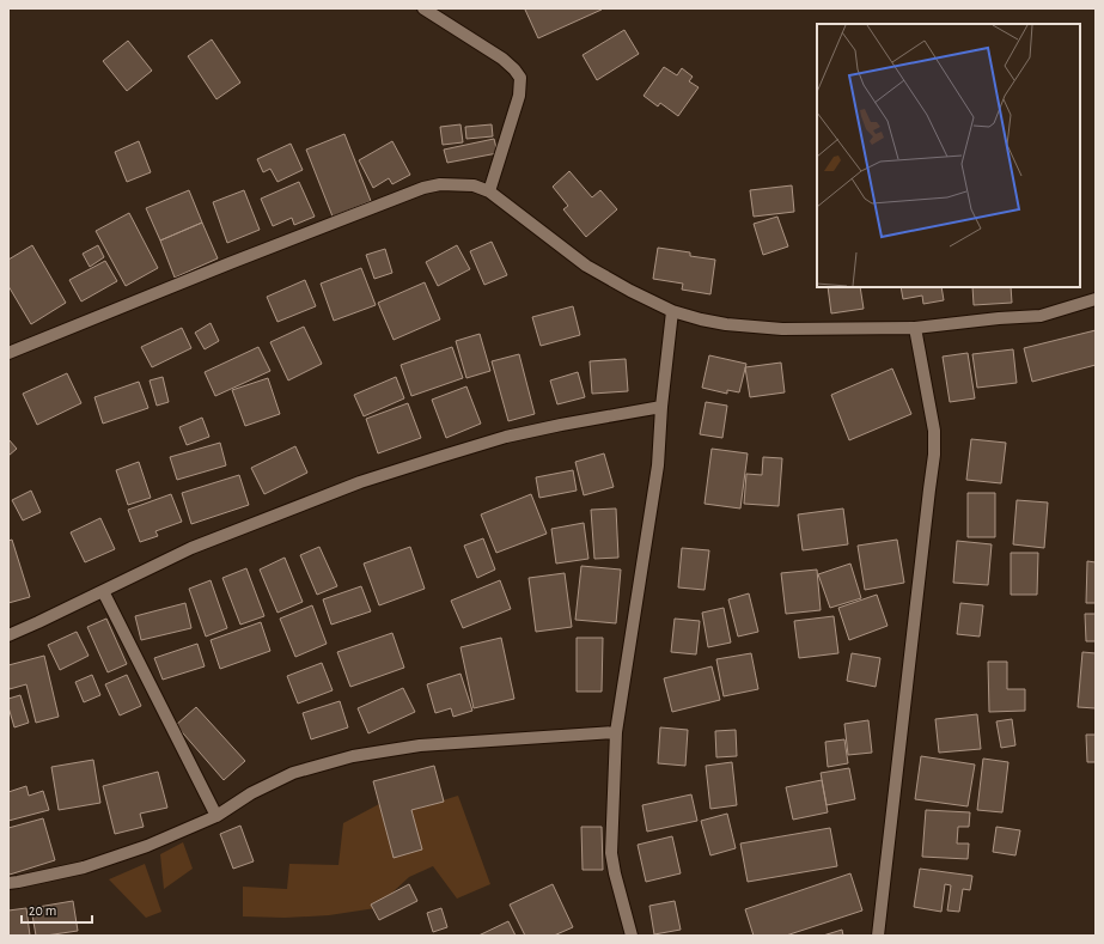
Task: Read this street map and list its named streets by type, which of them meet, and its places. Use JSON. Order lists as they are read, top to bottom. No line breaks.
{"scale_bar":"20 m"}
